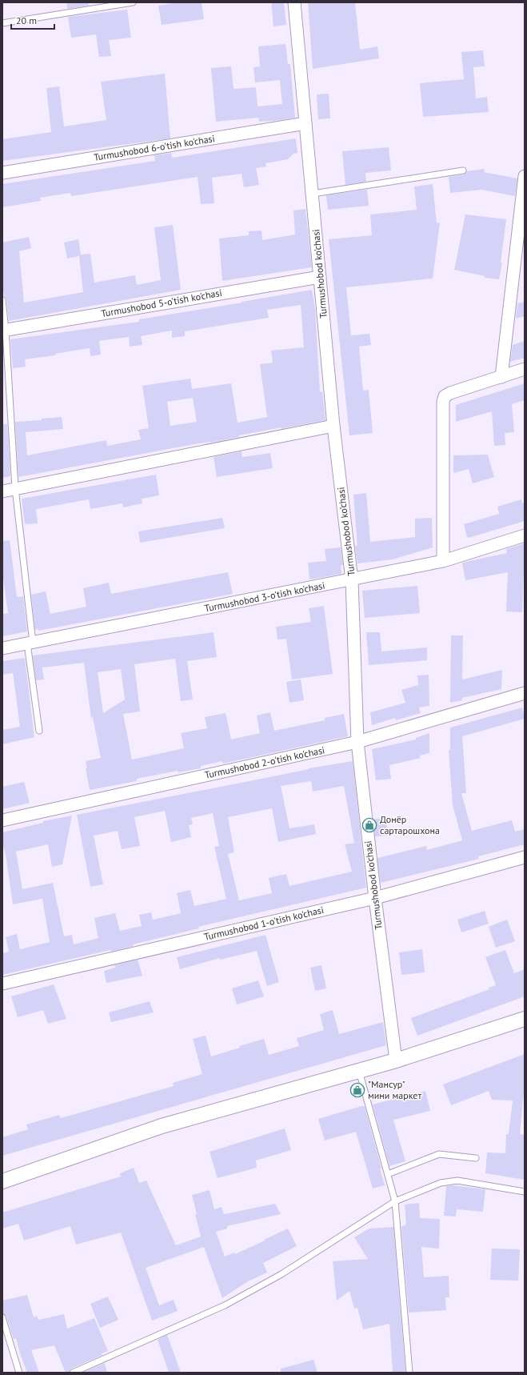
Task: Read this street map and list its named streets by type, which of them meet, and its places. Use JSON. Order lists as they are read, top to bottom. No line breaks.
{"streets":{"street":["Turmushobod 6-o'tish ko'chasi","Turmushobod ko'chasi","Turmushobod 5-o'tish ko'chasi","Turmushobod 3-o'tish ko'chasi","Turmushobod 2-o'tish ko'chasi","Turmushobod 1-o'tish ko'chasi"]},"crossings":[["Turmushobod 6-o'tish ko'chasi","Turmushobod ko'chasi"],["Turmushobod ko'chasi","Turmushobod 5-o'tish ko'chasi"],["Turmushobod ko'chasi","Turmushobod 3-o'tish ko'chasi"],["Turmushobod ko'chasi","Turmushobod 2-o'tish ko'chasi"],["Turmushobod ko'chasi","Turmushobod 1-o'tish ko'chasi"]],"places":{"shop":["Донёр сартарошхона","\"Мансур\" мини маркет"]},"scale_bar":"20 m"}
